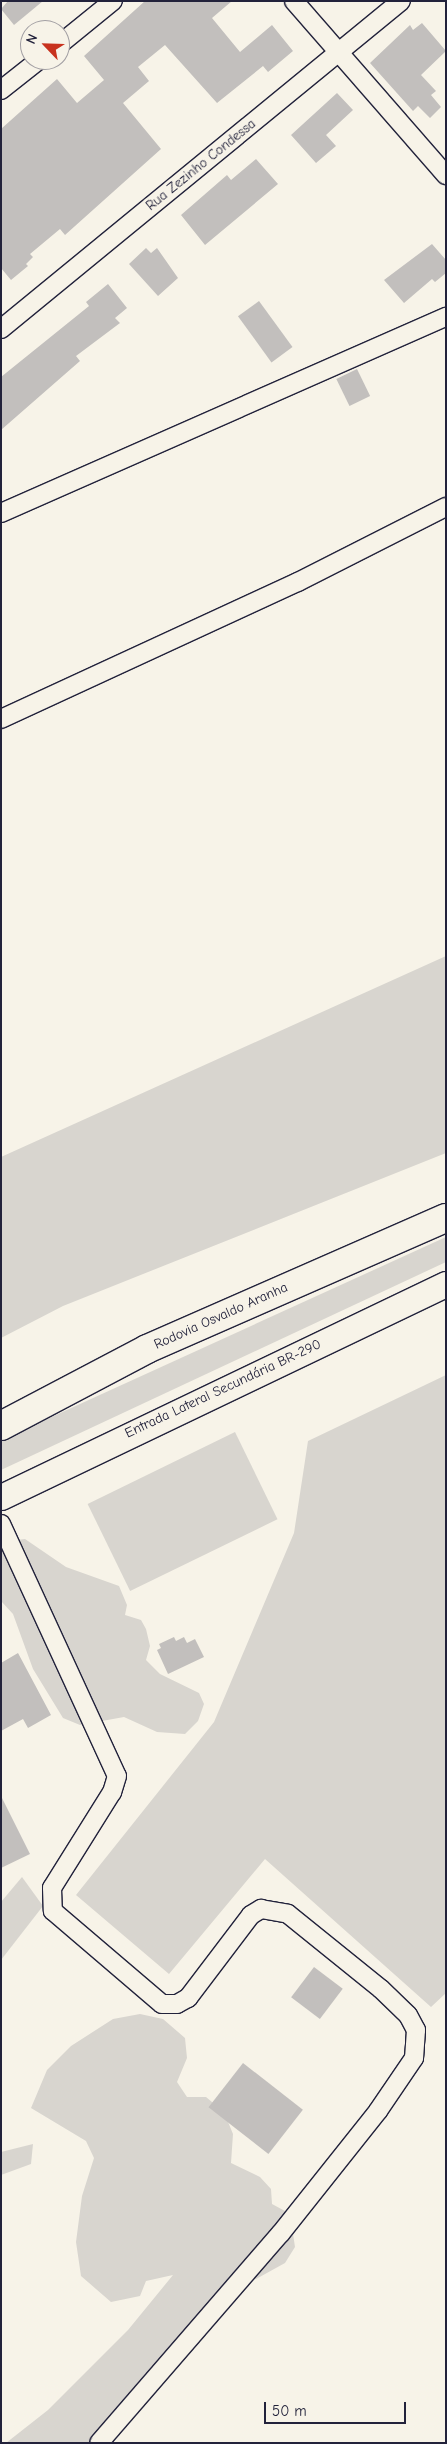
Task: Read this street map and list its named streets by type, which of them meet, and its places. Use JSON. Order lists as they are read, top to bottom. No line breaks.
{"streets":{"highway":["Rodovia Osvaldo Aranha"],"main road":["Entrada Lateral Secundária BR-290"],"street":["Rua Zezinho Condessa"]},"scale_bar":"50 m","north":"top left"}
